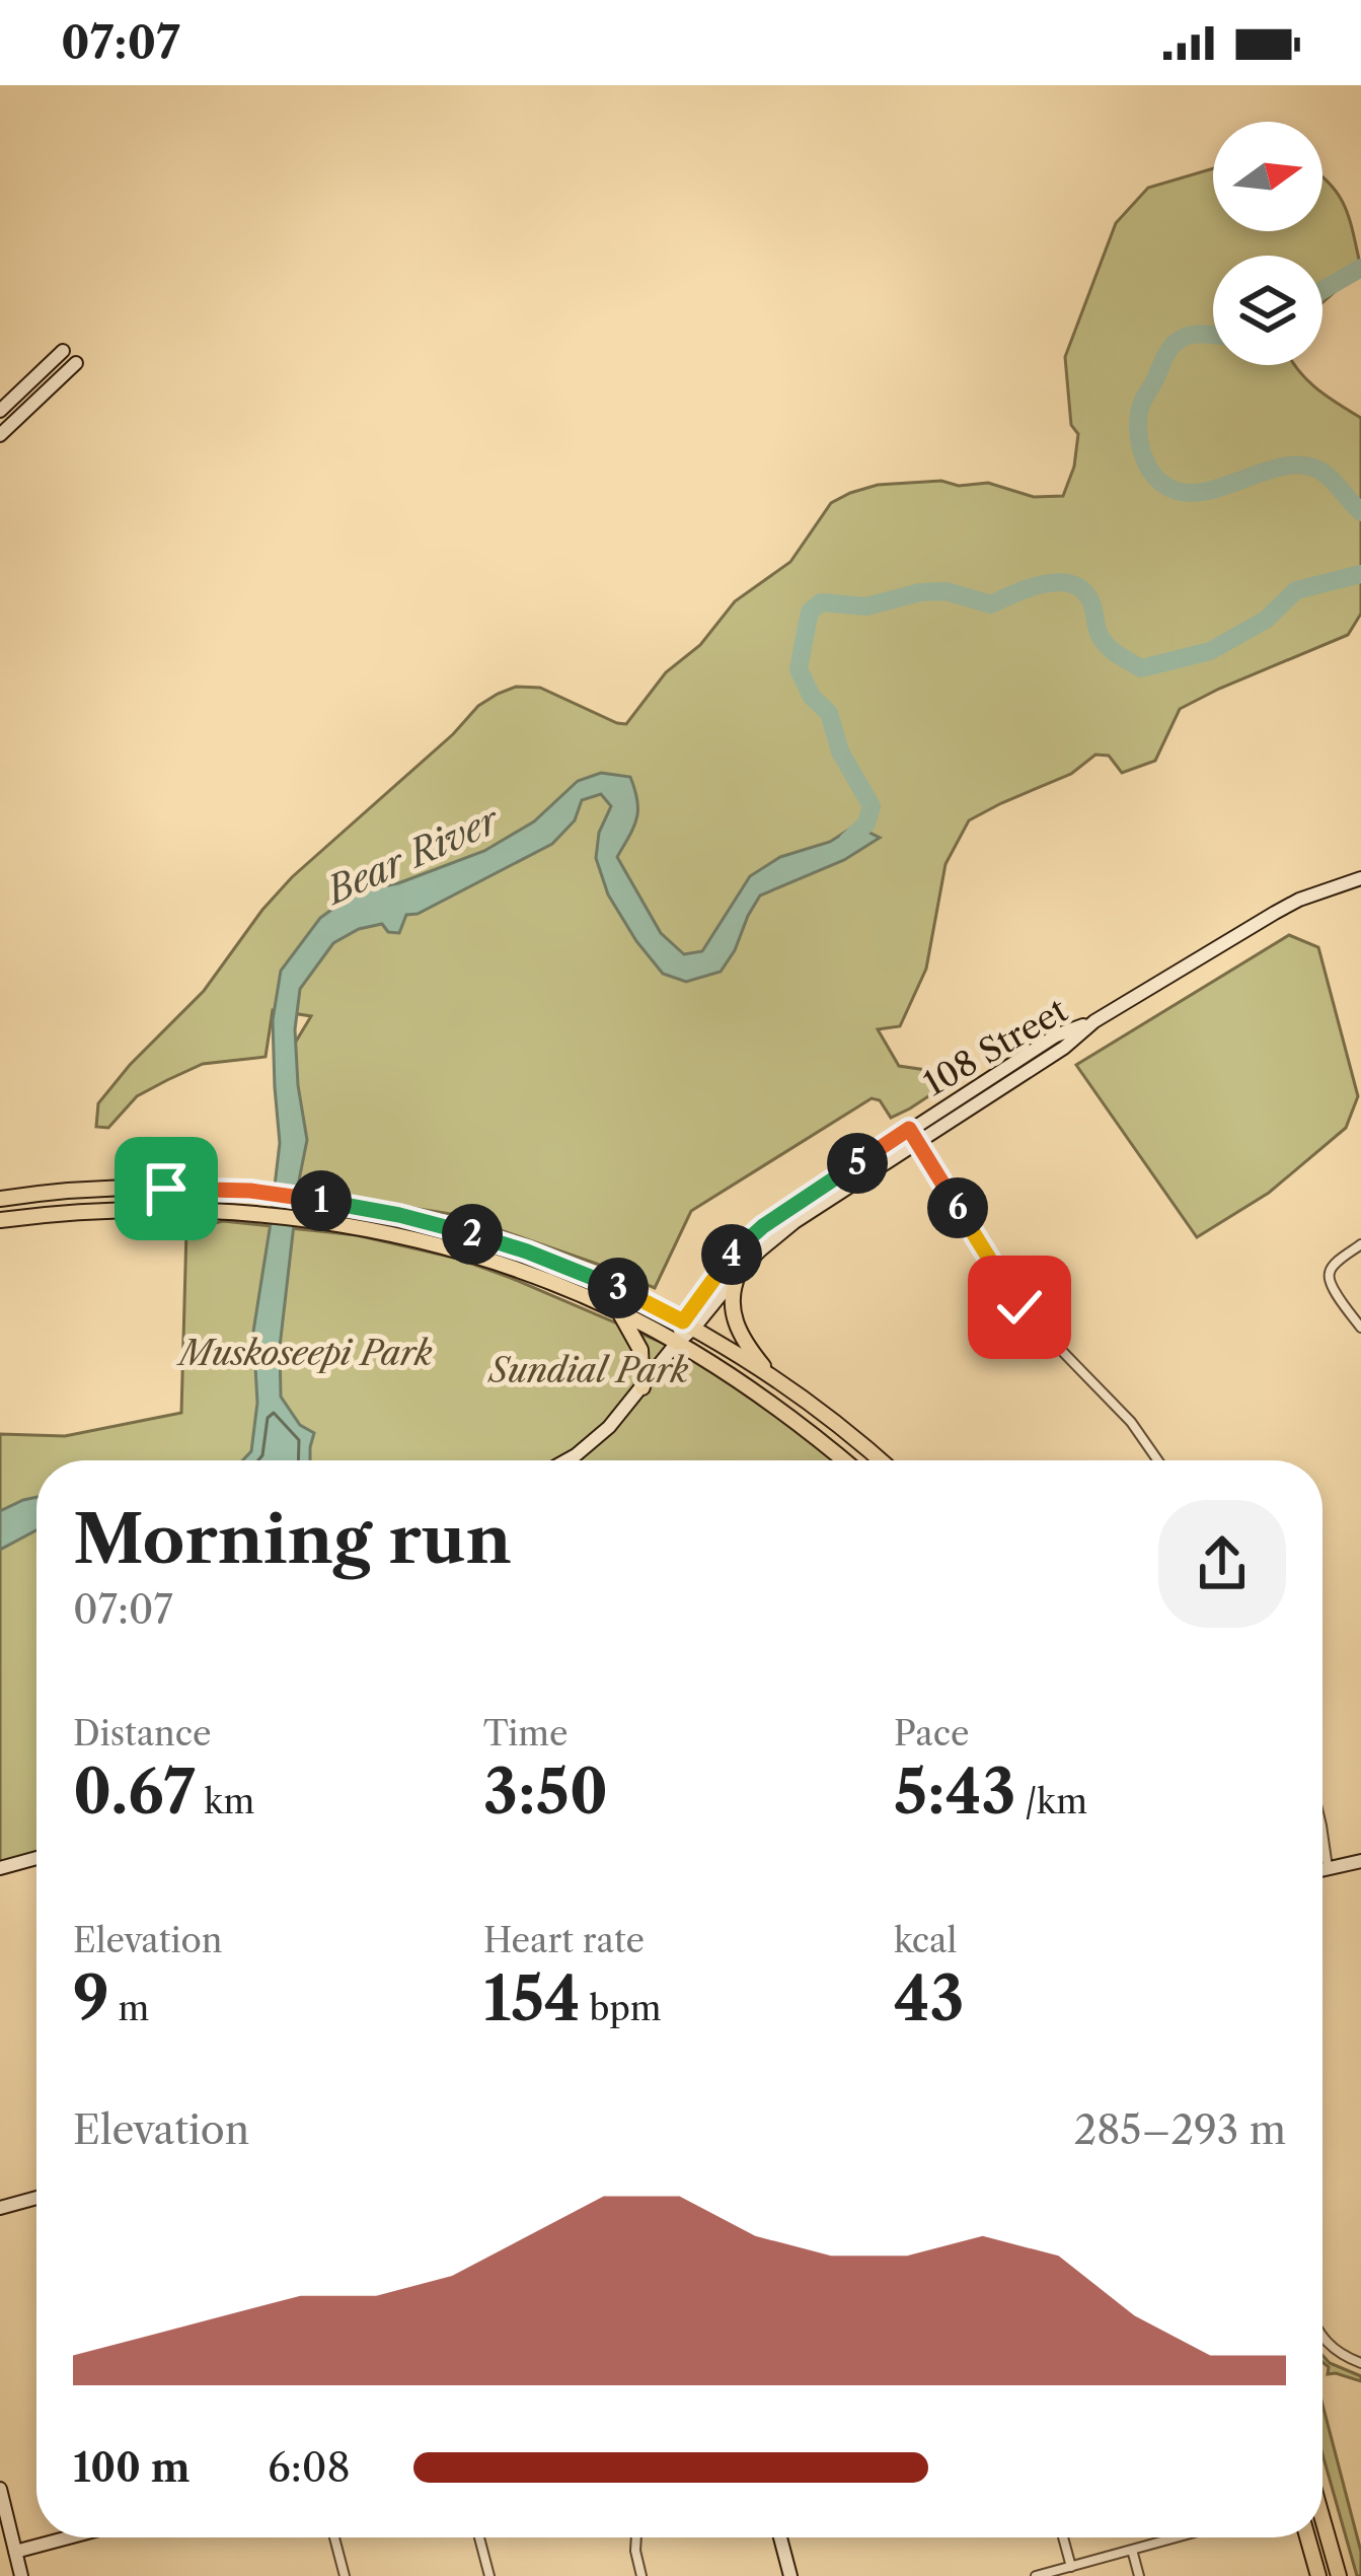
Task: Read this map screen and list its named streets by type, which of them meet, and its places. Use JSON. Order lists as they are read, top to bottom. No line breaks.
{"streets":{"main road":["108 Street"]},"water":["Bear River"],"parks":["Muskoseepi Park","Sundial Park"],"north":"right","page":{"status":"07:07","pins":["5","1","6","2","4","3"],"heading":["Morning run","07:07"],"stats":[["Distance","0.67 km"],["Time","3:50"],["Pace","5:43 /km"],["Elevation","9 m"],["Heart rate","154 bpm"],["kcal","43"]],"chart":["Elevation","285–293 m"],"list":[{"name":"100 m","note":"6:08"}]}}
